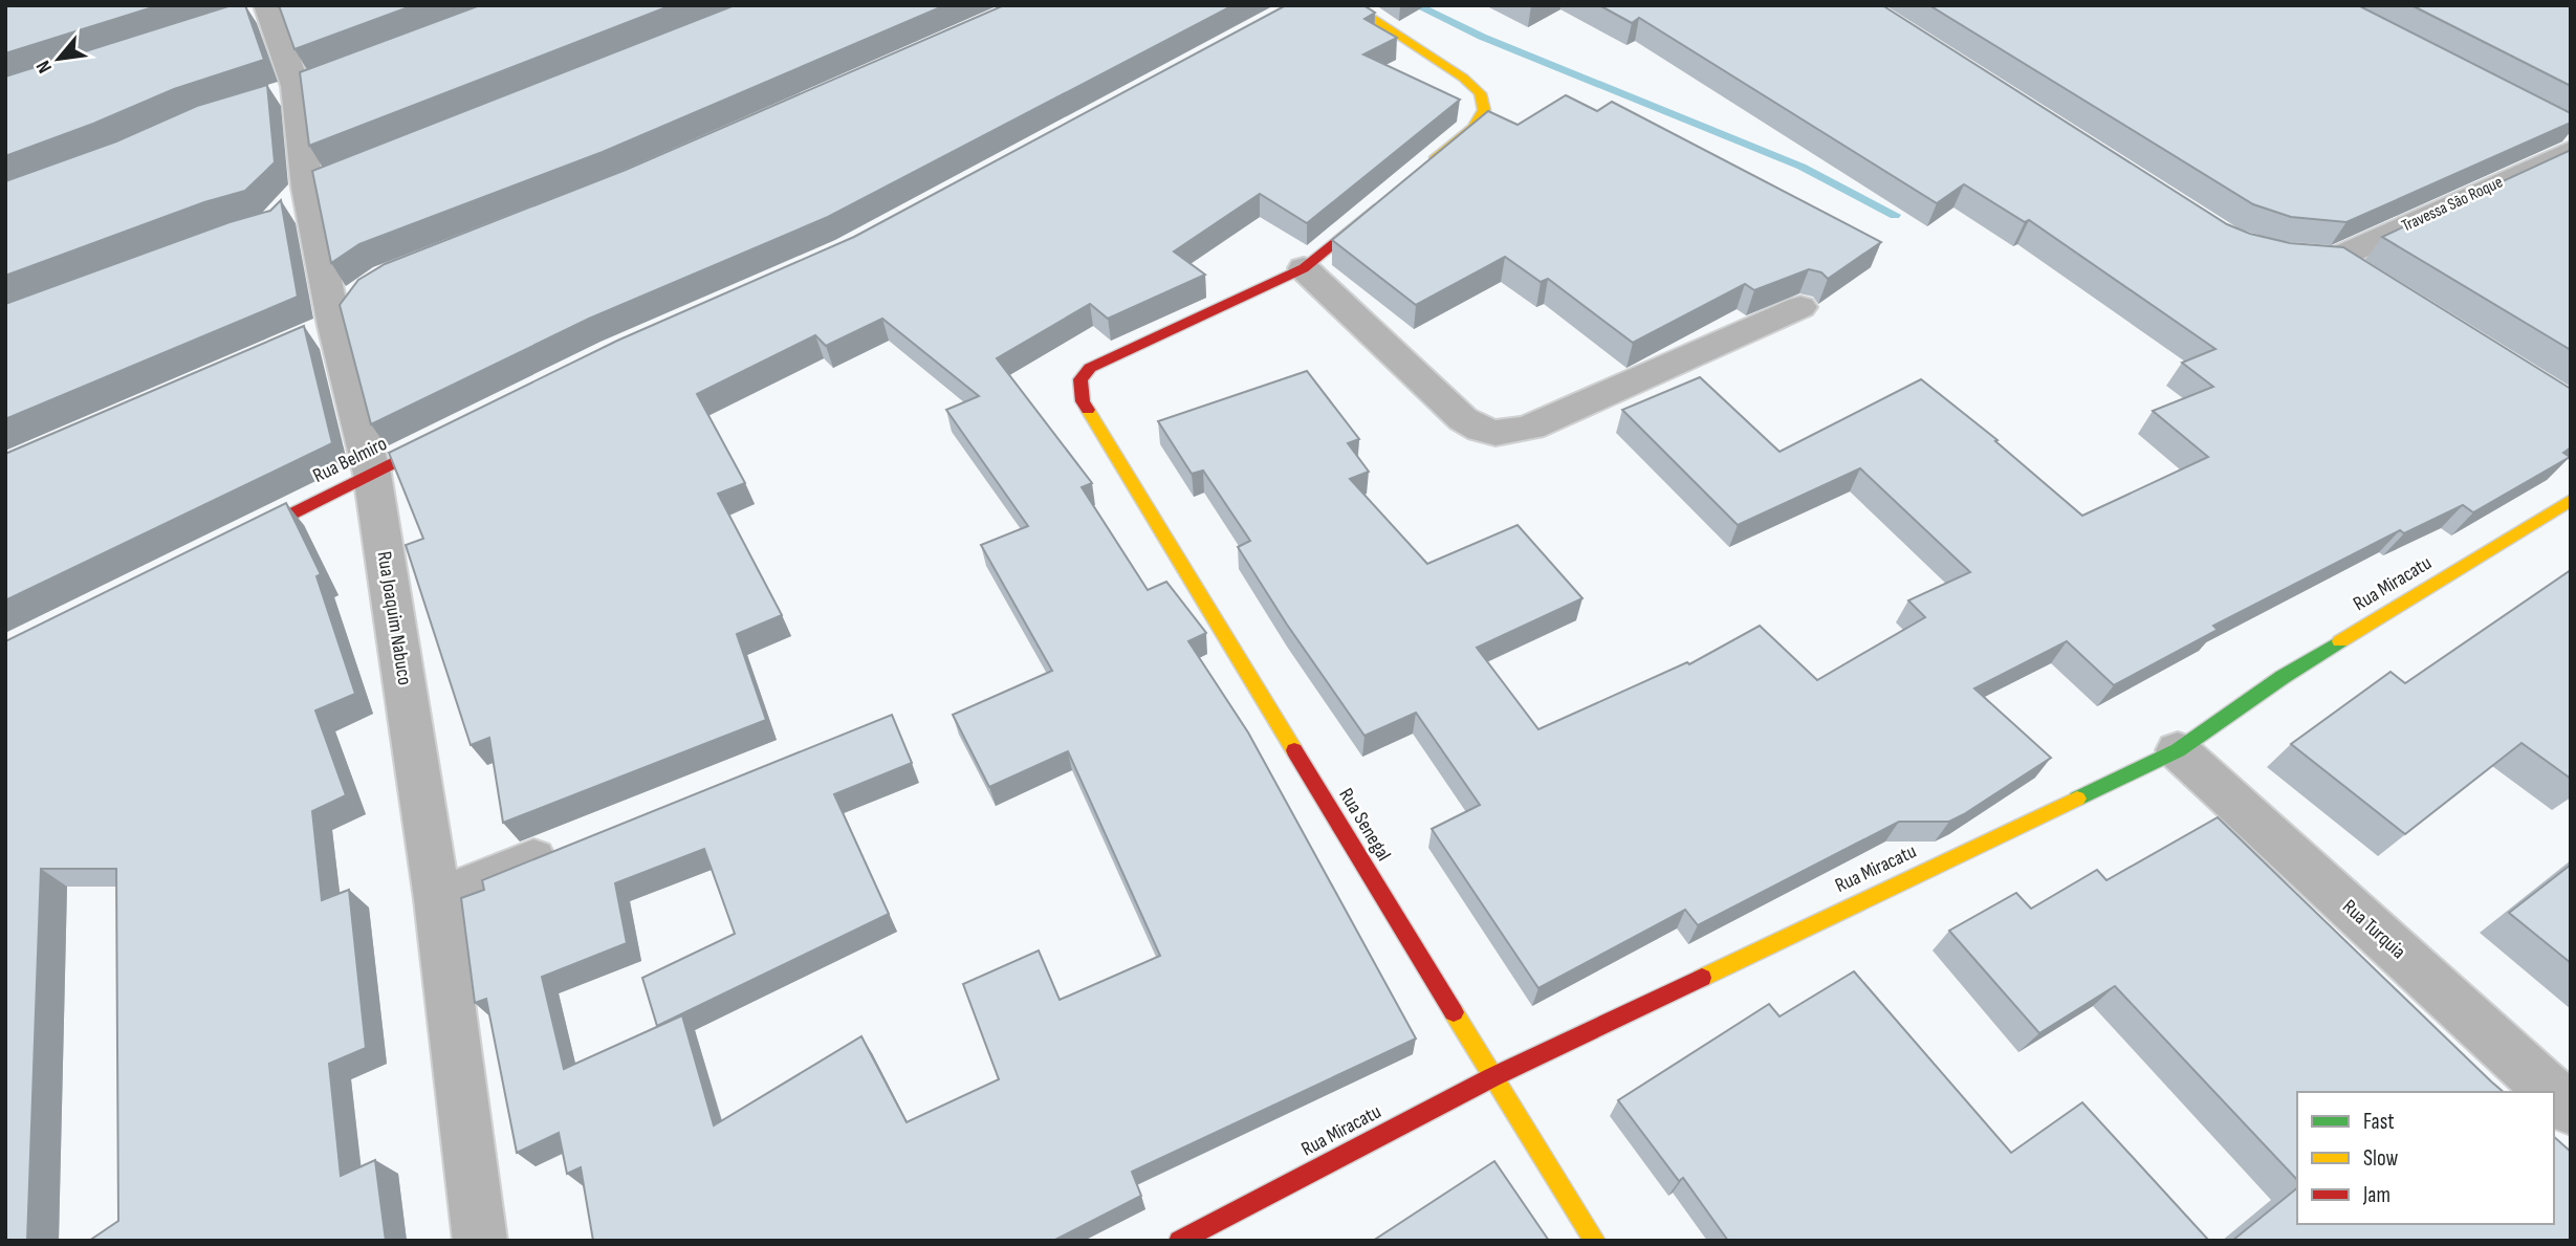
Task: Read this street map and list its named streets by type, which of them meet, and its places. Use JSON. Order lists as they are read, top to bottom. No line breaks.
{"streets":{"street":["Travessa São Roque","Rua Belmiro","Rua Miracatu","Rua Joaquim Nabuco","Rua Senegal","Rua Turquia"]},"crossings":[["Rua Belmiro","Rua Joaquim Nabuco"],["Rua Miracatu","Rua Senegal"],["Rua Miracatu","Rua Turquia"]],"legend":["Fast","Slow","Jam"],"north":"bottom left"}
